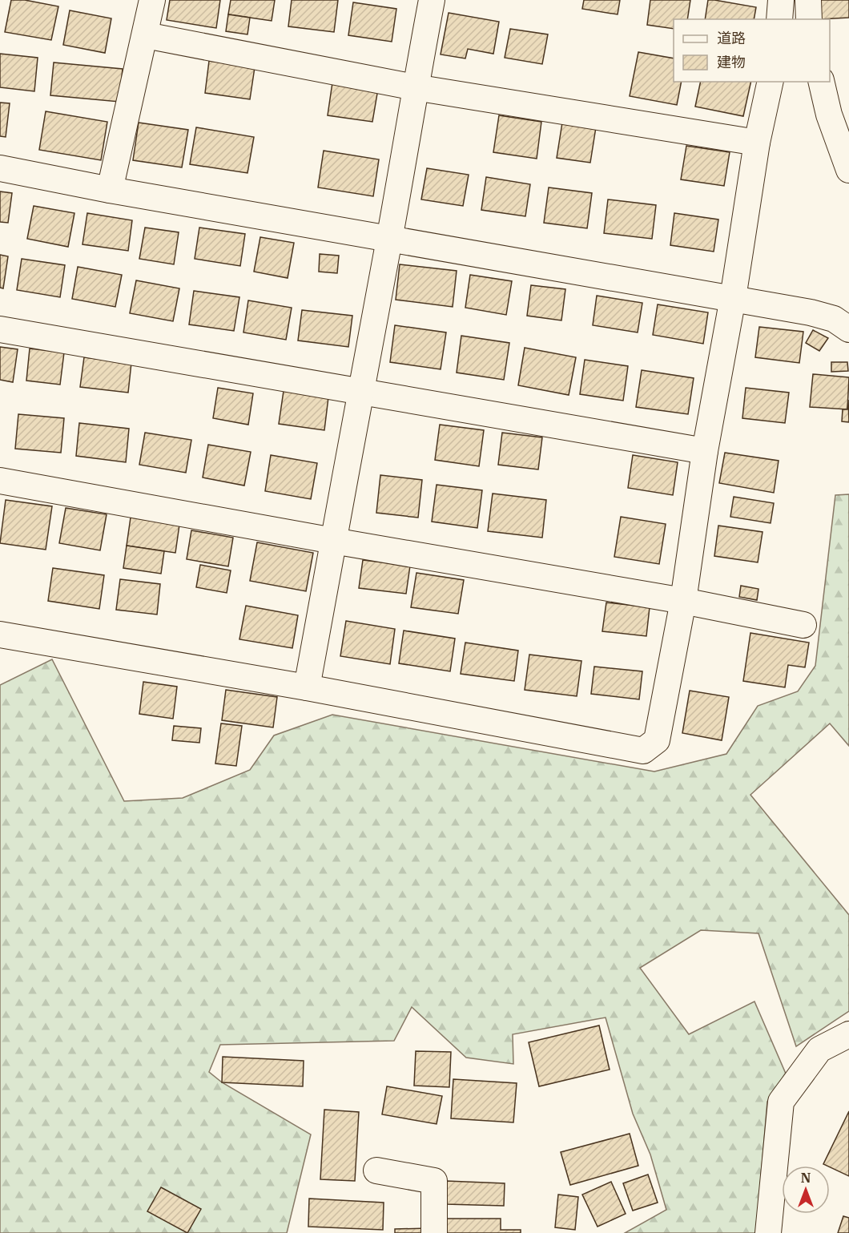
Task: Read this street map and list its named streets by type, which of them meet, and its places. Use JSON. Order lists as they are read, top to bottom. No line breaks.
{"legend":["道路","建物"],"north":"top"}
